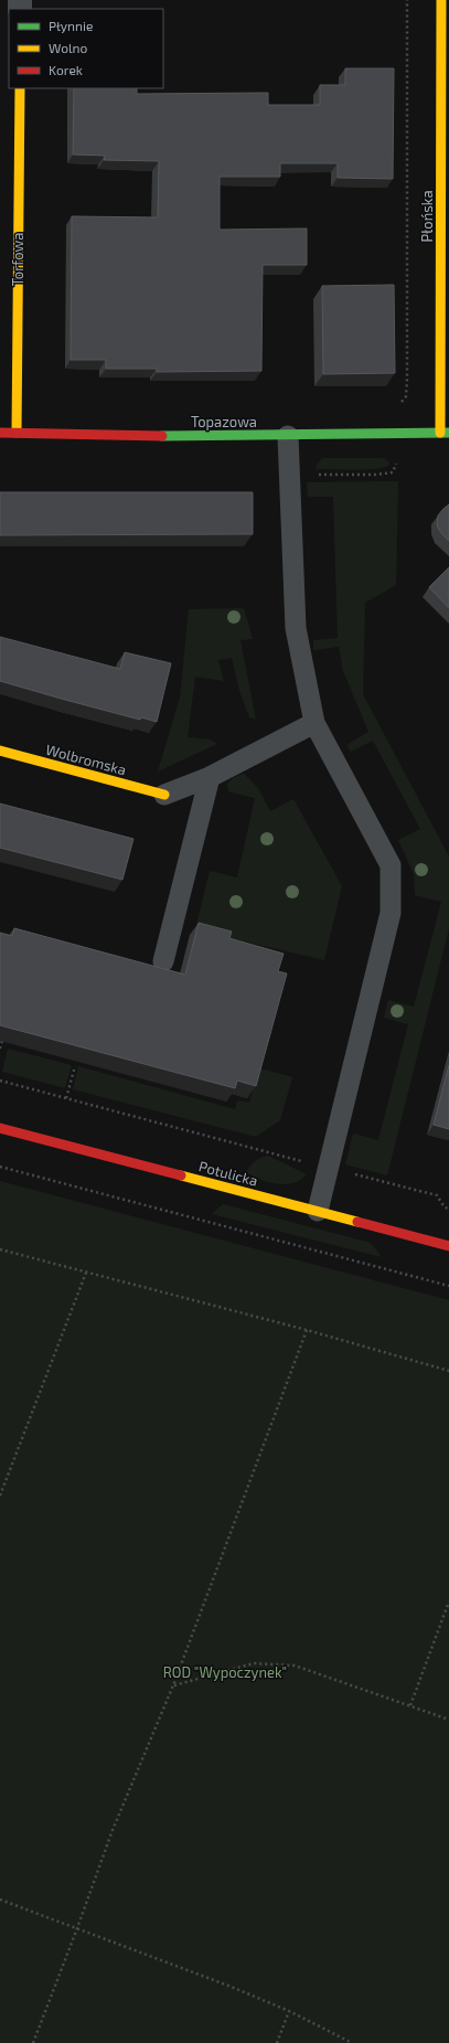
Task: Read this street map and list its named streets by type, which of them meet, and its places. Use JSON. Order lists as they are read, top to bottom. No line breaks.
{"streets":{"street":["Płońska","Torfowa","Topazowa","Wolbromska","Potulicka"]},"crossings":[["Płońska","Topazowa"],["Torfowa","Topazowa"]],"parks":["ROD \"Wypoczynek\""],"legend":["Płynnie","Wolno","Korek"]}
